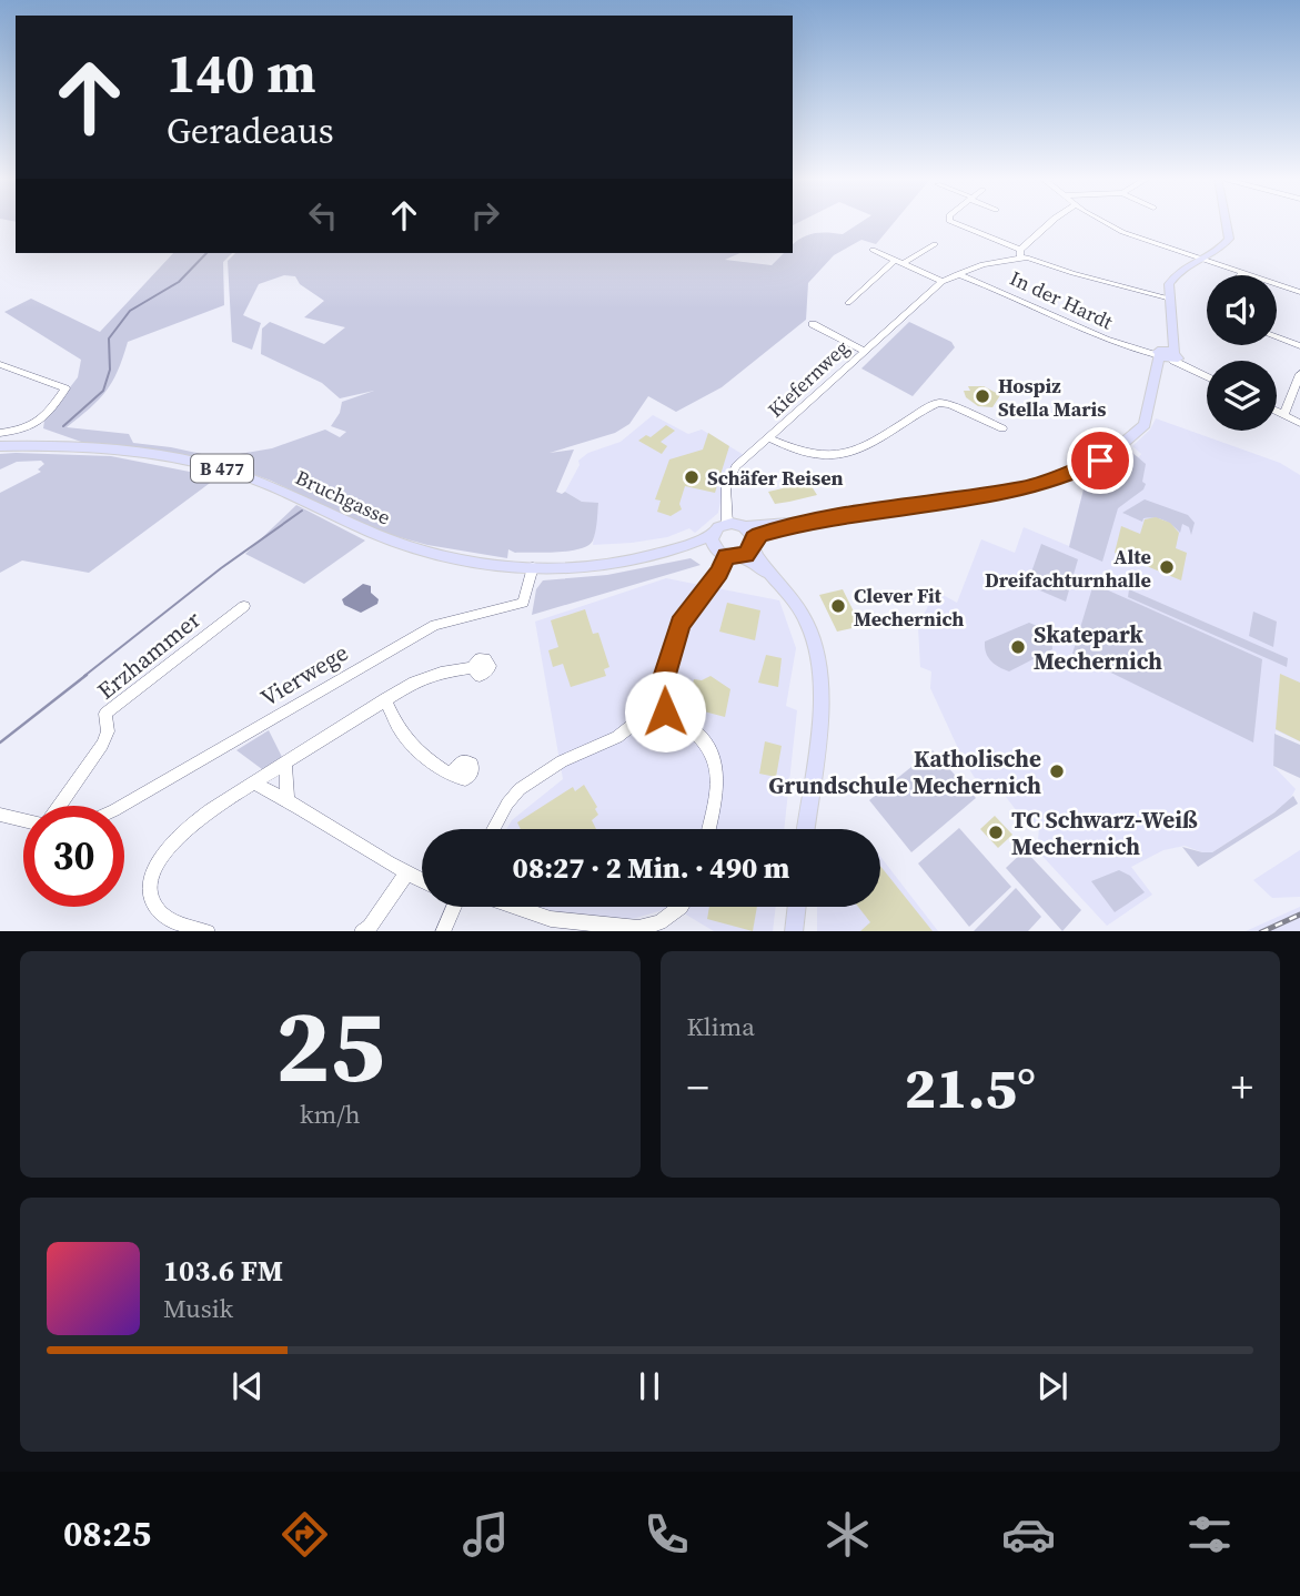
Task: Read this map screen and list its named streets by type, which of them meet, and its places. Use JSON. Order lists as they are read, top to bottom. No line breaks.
{"streets":{"main road":["B 477","Bruchgasse"],"street":["In der Hardt","Kiefernweg","Erzhammer","Vierwege"]},"crossings":[["In der Hardt","Kiefernweg"],["Kiefernweg","B 477"],["B 477","Bruchgasse"],["Bruchgasse","Vierwege"]],"places":["Hospiz Stella Maris","Schäfer Reisen","Alte Dreifachturnhalle","Clever Fit Mechernich","Skatepark Mechernich","Katholische Grundschule Mechernich","TC Schwarz-Weiß Mechernich"],"page":{"turn":["140 m","Geradeaus"],"limit":"30","trip":"08:27 · 2 Min. · 490 m","tile":[["25","km/h"],"Klima"],"heat":["−","21.5°","+"],"song":["103.6 FM","Musik"],"tabs":"08:25"}}
